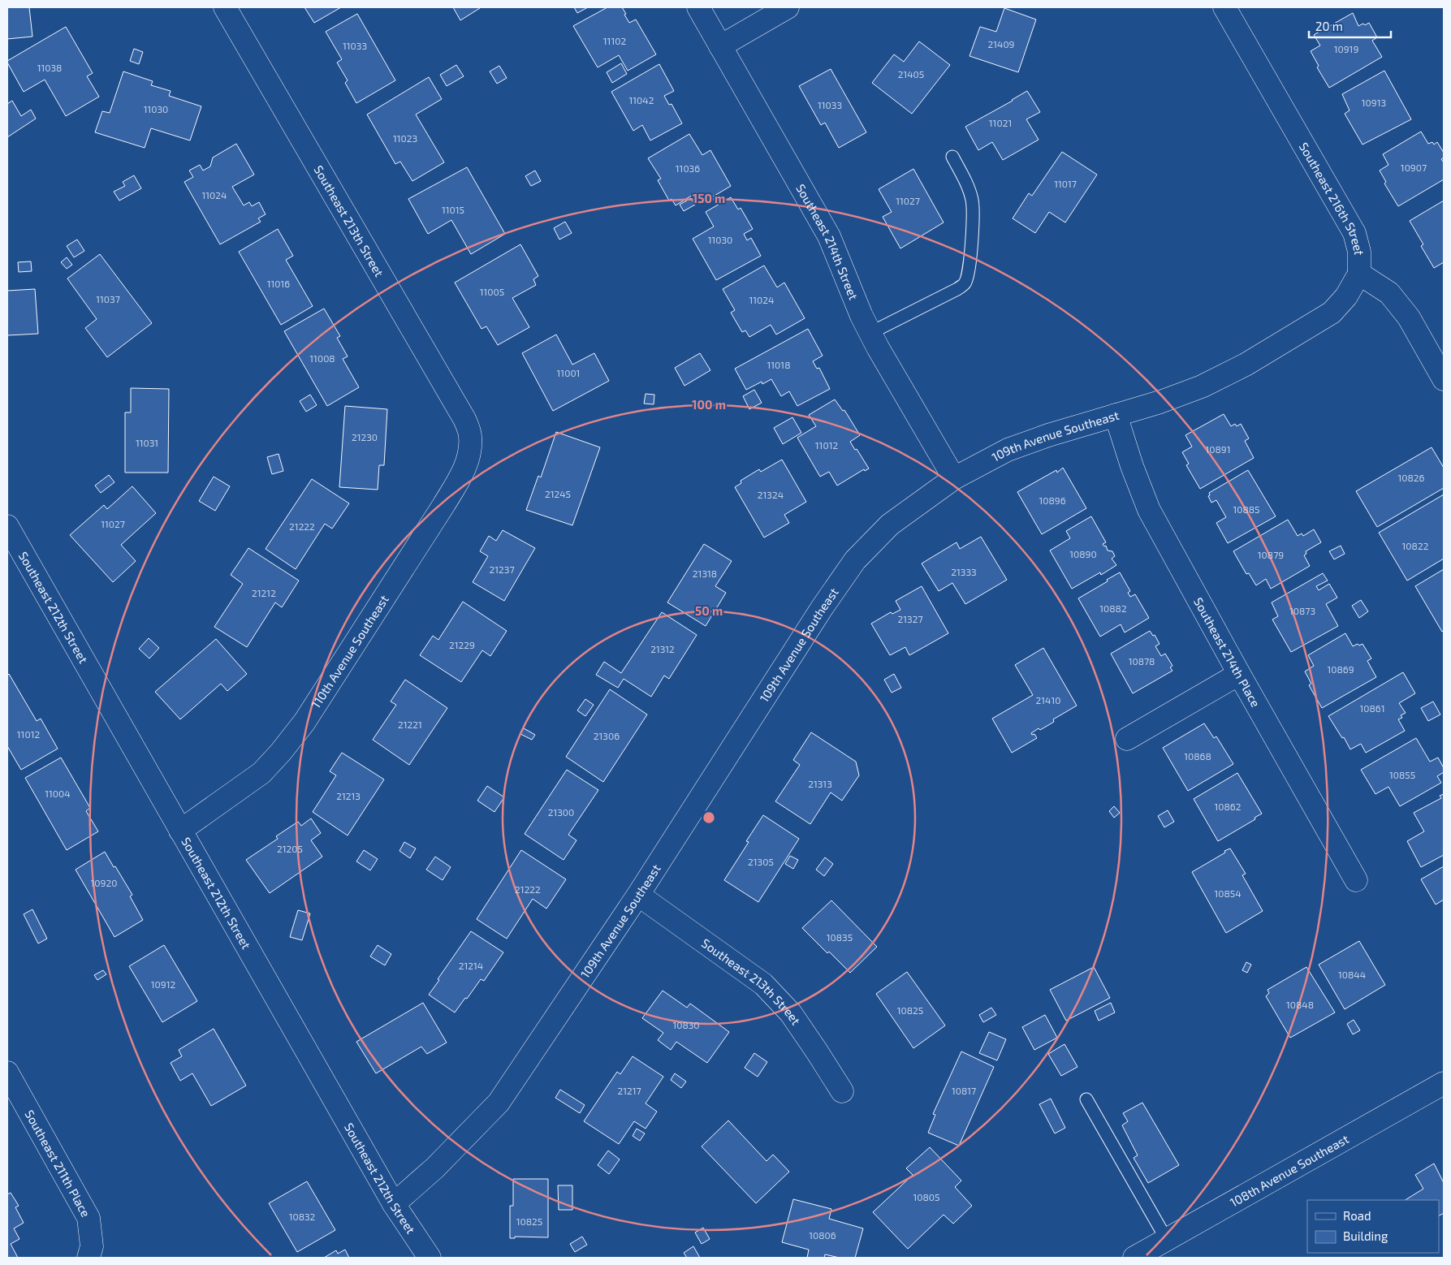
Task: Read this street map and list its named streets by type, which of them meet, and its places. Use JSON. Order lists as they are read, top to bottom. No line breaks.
{"streets":{"street":["Southeast 216th Street","Southeast 213th Street","Southeast 214th Street","109th Avenue Southeast","Southeast 212th Street","Southeast 214th Place","110th Avenue Southeast","Southeast 211th Place","108th Avenue Southeast"]},"crossings":[["Southeast 216th Street","109th Avenue Southeast"],["Southeast 213th Street","109th Avenue Southeast"],["Southeast 213th Street","110th Avenue Southeast"],["Southeast 214th Street","109th Avenue Southeast"],["109th Avenue Southeast","Southeast 212th Street"],["109th Avenue Southeast","Southeast 214th Place"],["Southeast 212th Street","110th Avenue Southeast"]],"house_numbers":["11102","21409","11033","10919","11038","21405","11042","10913","11033","11030","11021","11023","10907","11036","11017","11024","11027","11015","11030","11016","11005","11037","11024","11008","11018","11001","21230","11031","11012","10891","10826","21245","21324","10896","10885","11027","21222","10822","10890","10879","21237","21333","21318","21212","10882","10873","21327","21229","21312","10878","10869","21410","10861","21221","11012","21306","10868","10855","21313","11004","21213","10862","21300","21205","21305","10920","21222","10854","10835","21214","10844","10912","10848","10825","10830","21217","10817","10805","10832","10825","10806"],"legend":["Road","Building"],"scale_bar":"20 m","rings":["150 m","100 m","50 m"]}
